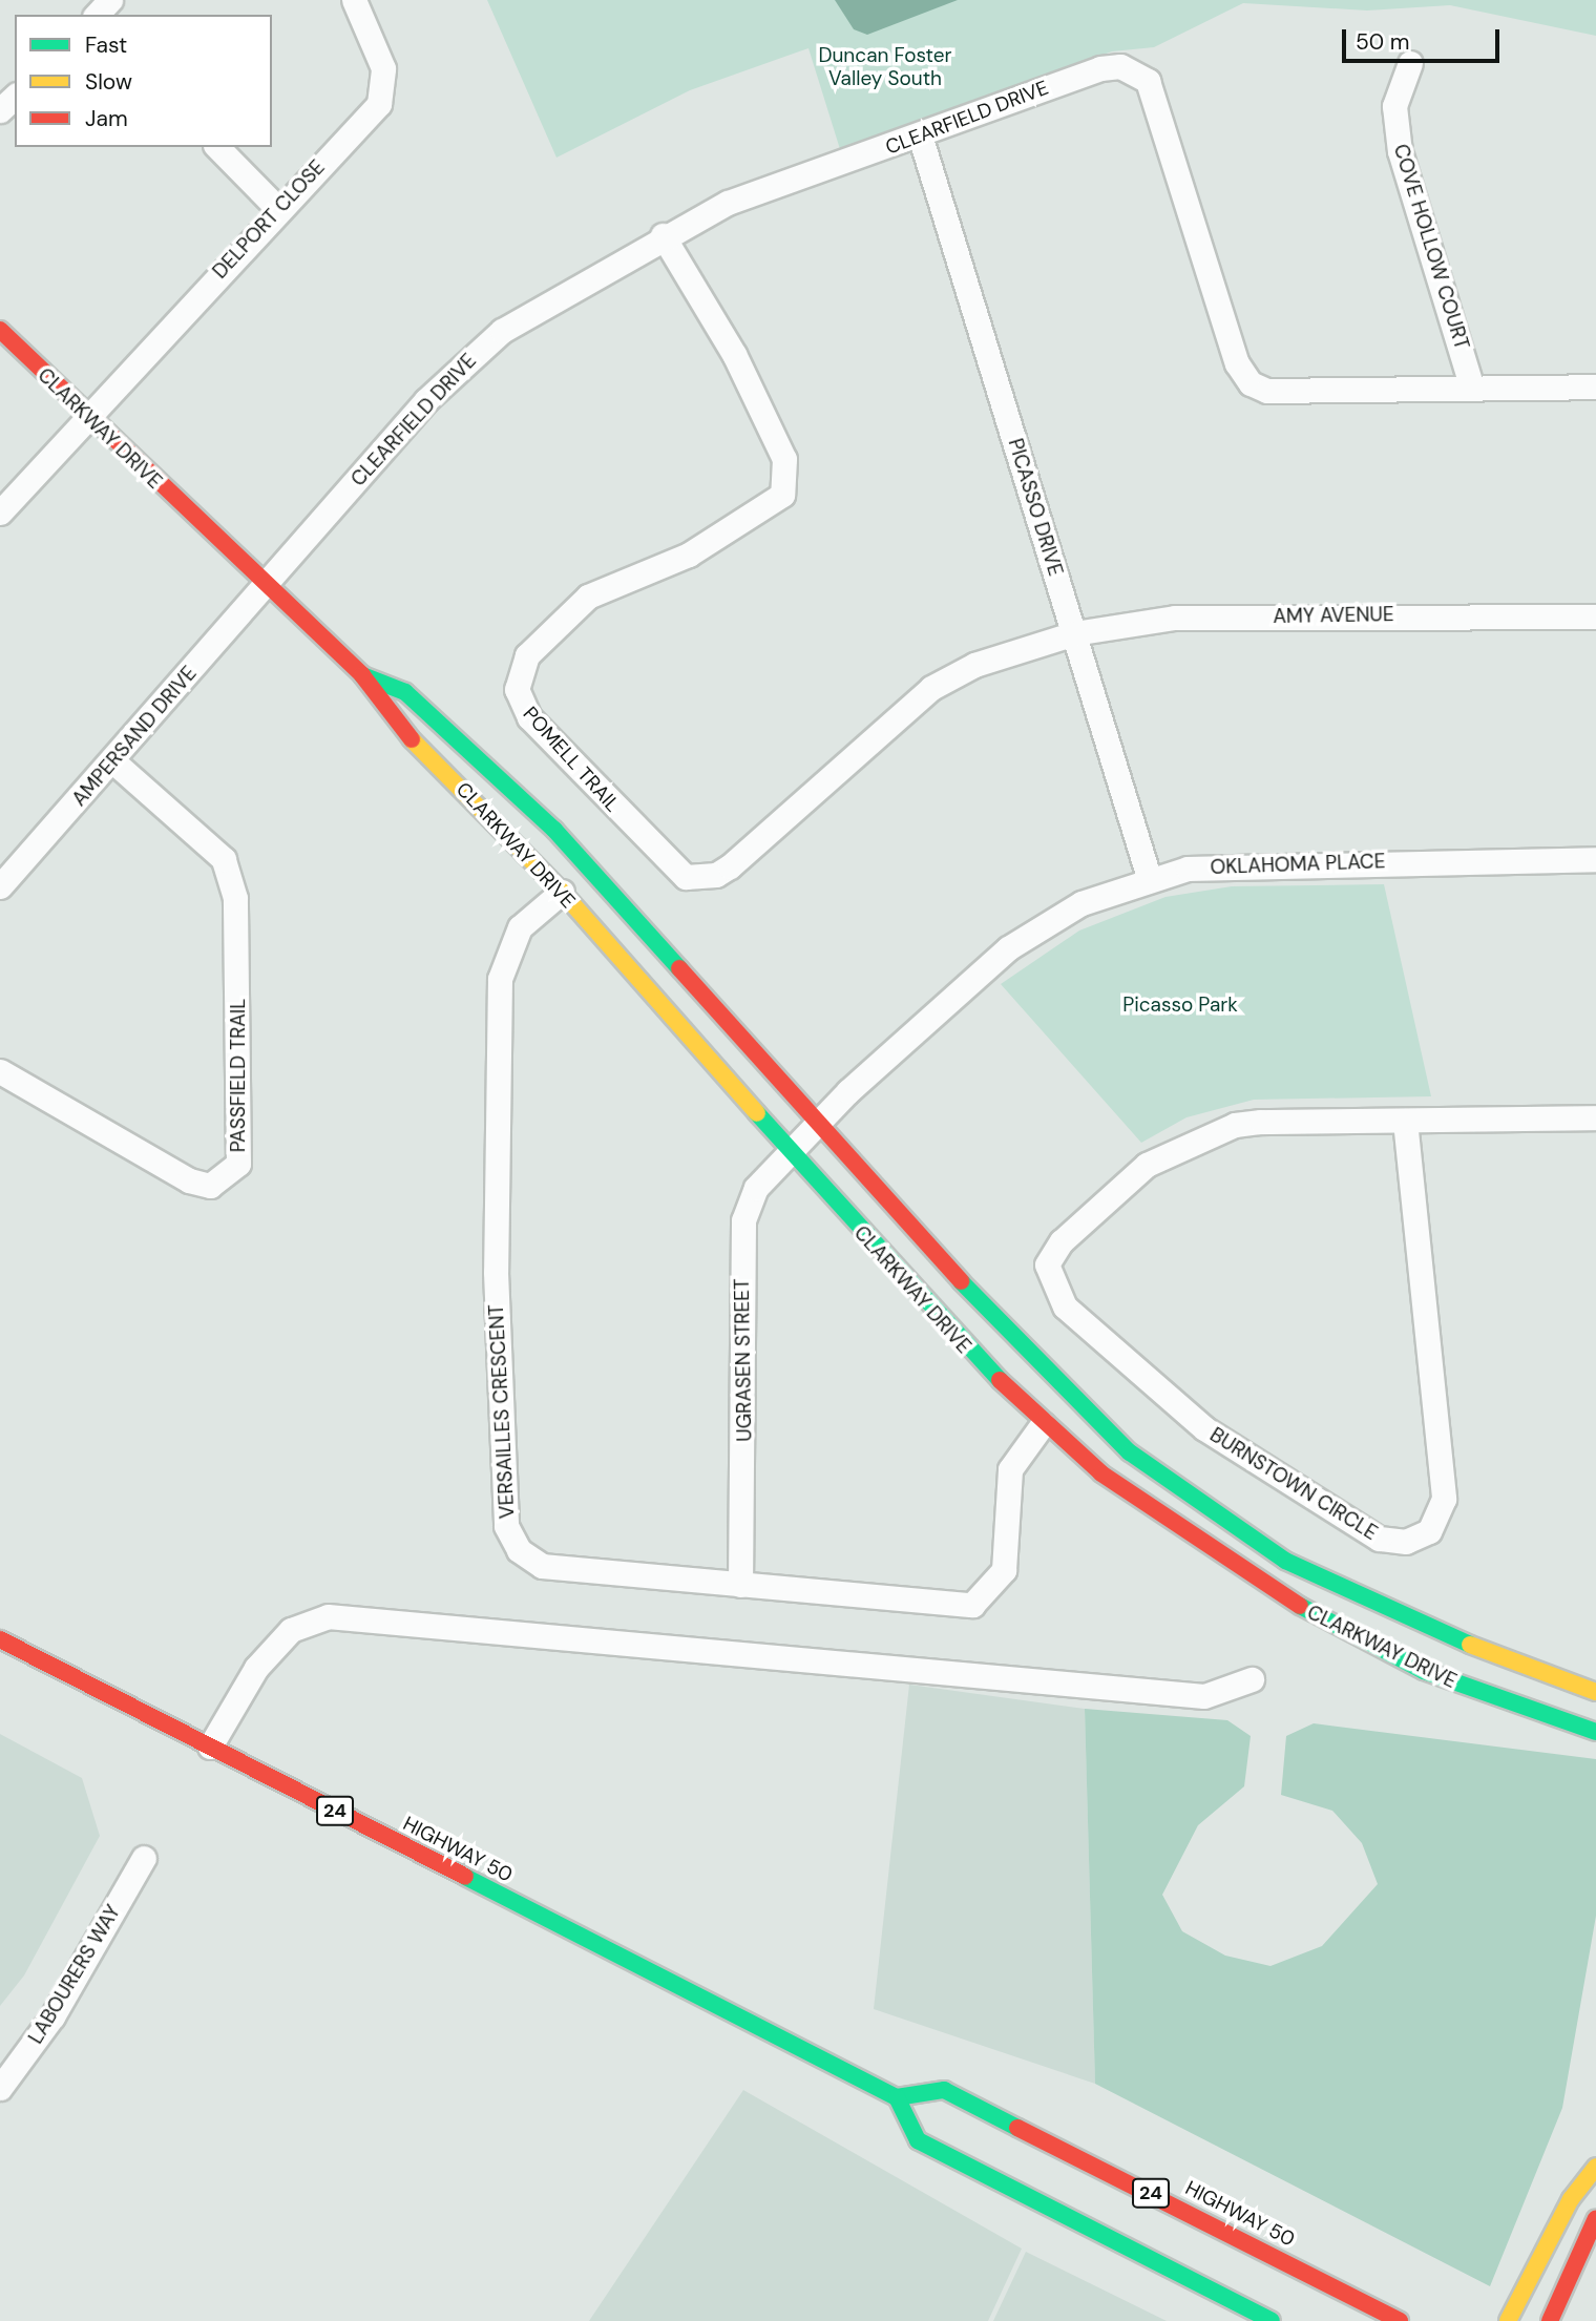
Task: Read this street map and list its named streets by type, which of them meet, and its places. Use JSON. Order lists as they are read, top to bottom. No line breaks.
{"streets":{"street":["CLEARFIELD DRIVE","DELPORT CLOSE","COVE HOLLOW COURT","CLARKWAY DRIVE","PICASSO DRIVE","AMY AVENUE","AMPERSAND DRIVE","POMELL TRAIL","OKLAHOMA PLACE","PASSFIELD TRAIL","UGRASEN STREET","VERSAILLES CRESCENT","BURNSTOWN CIRCLE","24","HIGHWAY 50","LABOURERS WAY"]},"crossings":[["CLEARFIELD DRIVE","COVE HOLLOW COURT"],["CLEARFIELD DRIVE","CLARKWAY DRIVE"],["CLEARFIELD DRIVE","PICASSO DRIVE"],["CLEARFIELD DRIVE","AMPERSAND DRIVE"],["CLEARFIELD DRIVE","POMELL TRAIL"],["DELPORT CLOSE","CLARKWAY DRIVE"],["CLARKWAY DRIVE","AMPERSAND DRIVE"],["CLARKWAY DRIVE","OKLAHOMA PLACE"],["CLARKWAY DRIVE","UGRASEN STREET"],["CLARKWAY DRIVE","VERSAILLES CRESCENT"],["PICASSO DRIVE","AMY AVENUE"],["PICASSO DRIVE","POMELL TRAIL"],["PICASSO DRIVE","OKLAHOMA PLACE"],["AMY AVENUE","POMELL TRAIL"],["AMPERSAND DRIVE","PASSFIELD TRAIL"],["OKLAHOMA PLACE","UGRASEN STREET"],["UGRASEN STREET","VERSAILLES CRESCENT"]],"parks":["Duncan Foster Valley South","Picasso Park"],"legend":["Fast","Slow","Jam"],"scale_bar":"50 m"}
